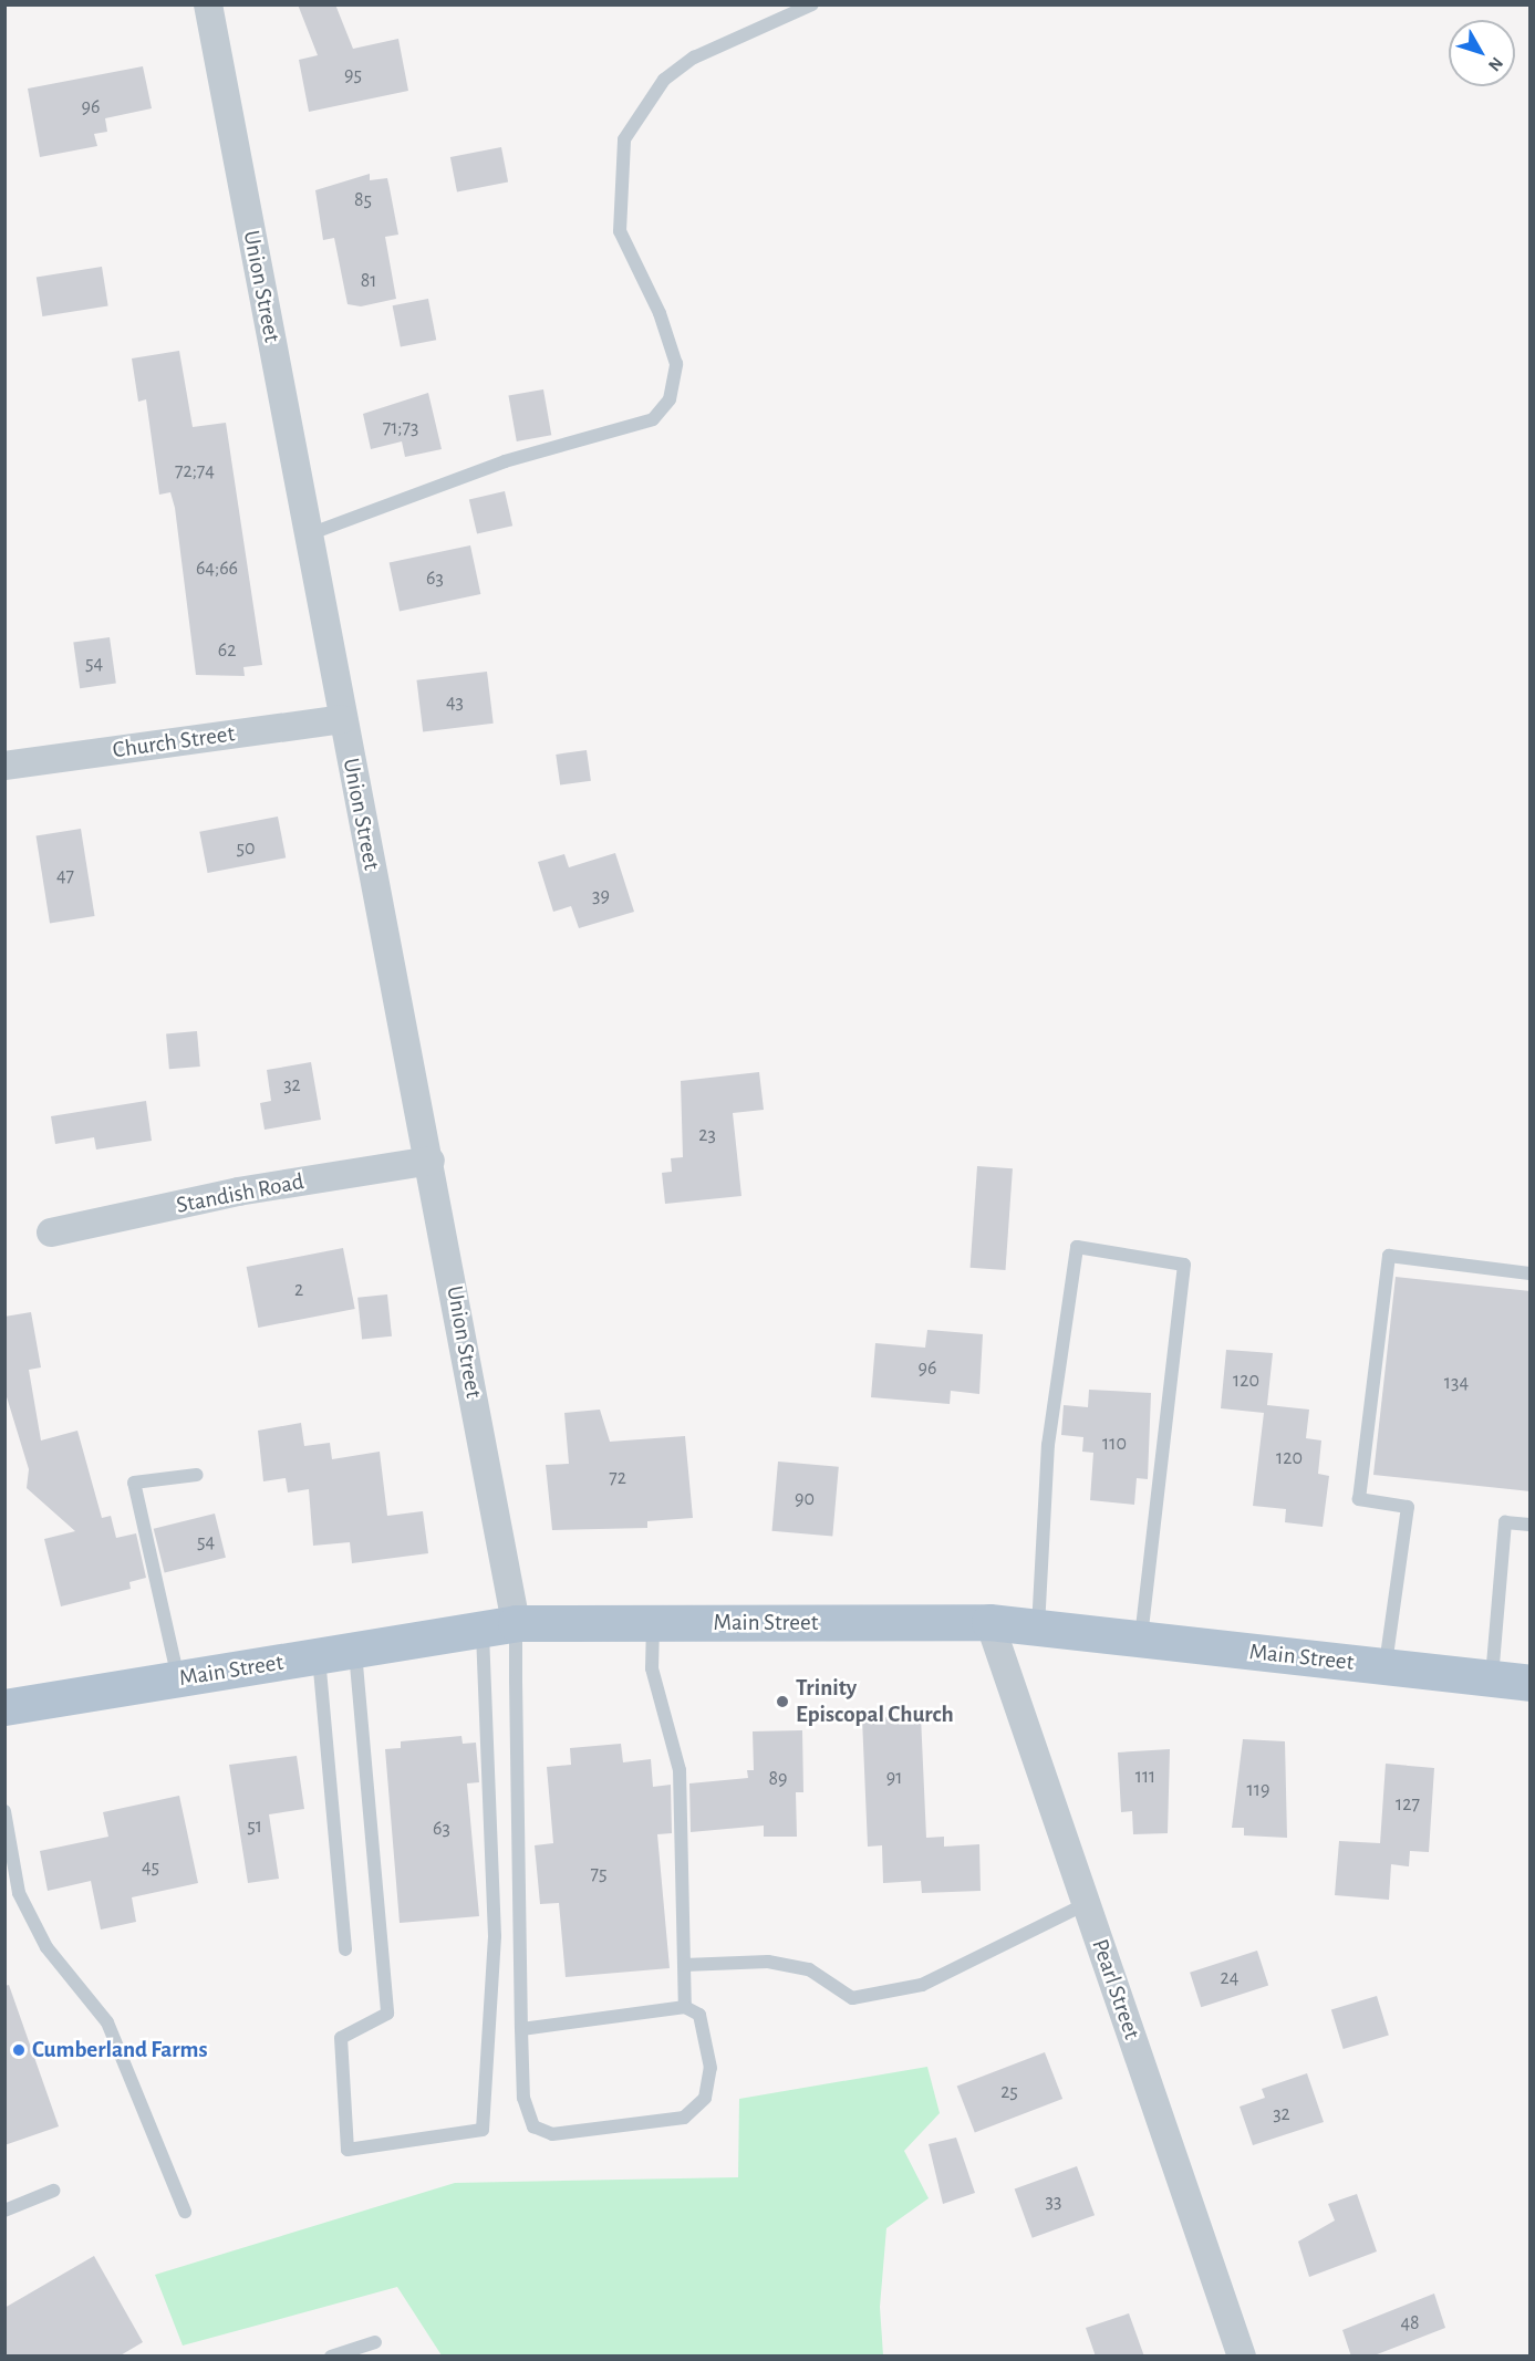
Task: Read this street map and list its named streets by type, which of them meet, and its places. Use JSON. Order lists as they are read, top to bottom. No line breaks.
{"streets":{"main road":["Main Street"],"street":["Union Street","Church Street","Standish Road","Pearl Street"]},"crossings":[["Union Street","Church Street"],["Union Street","Standish Road"],["Union Street","Main Street"],["Main Street","Pearl Street"]],"places":["Trinity Episcopal Church","Cumberland Farms"],"house_numbers":["95","96","85","81","71;73","72;74","64;66","63","62","54","43","50","47","39","32","23","2","96","120","134","110","120","72","90","54","111","91","89","119","127","51","63","45","75","24","25","32","33","48"],"north":"bottom right"}
